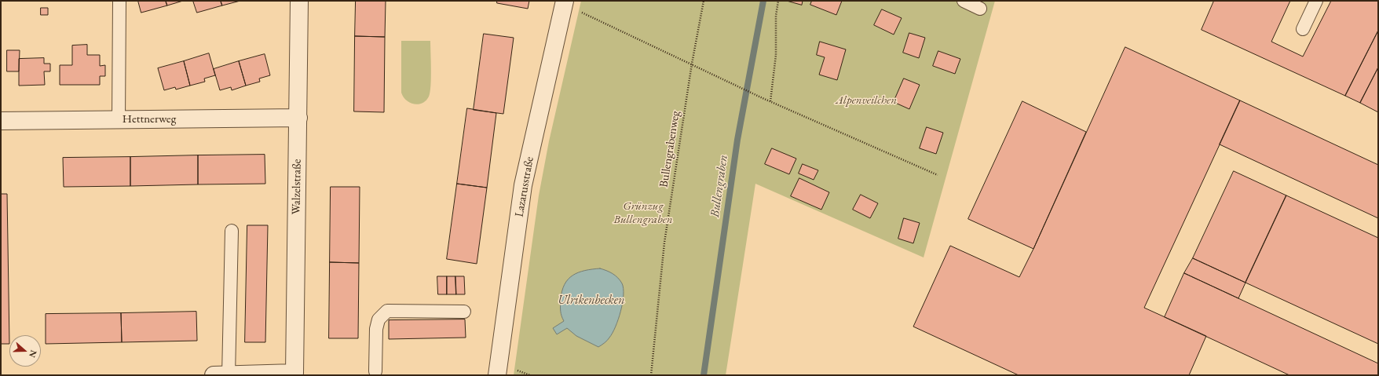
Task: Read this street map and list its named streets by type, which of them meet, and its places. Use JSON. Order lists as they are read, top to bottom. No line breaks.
{"streets":{"street":["Hettnerweg","Walzelstraße","Lazarusstraße"],"path":["Bullengrabenweg"]},"crossings":[["Hettnerweg","Walzelstraße"]],"water":["Bullengraben","Ulrikenbecken"],"parks":["Alpenveilchen","Grünzug Bullengraben"],"north":"right"}
